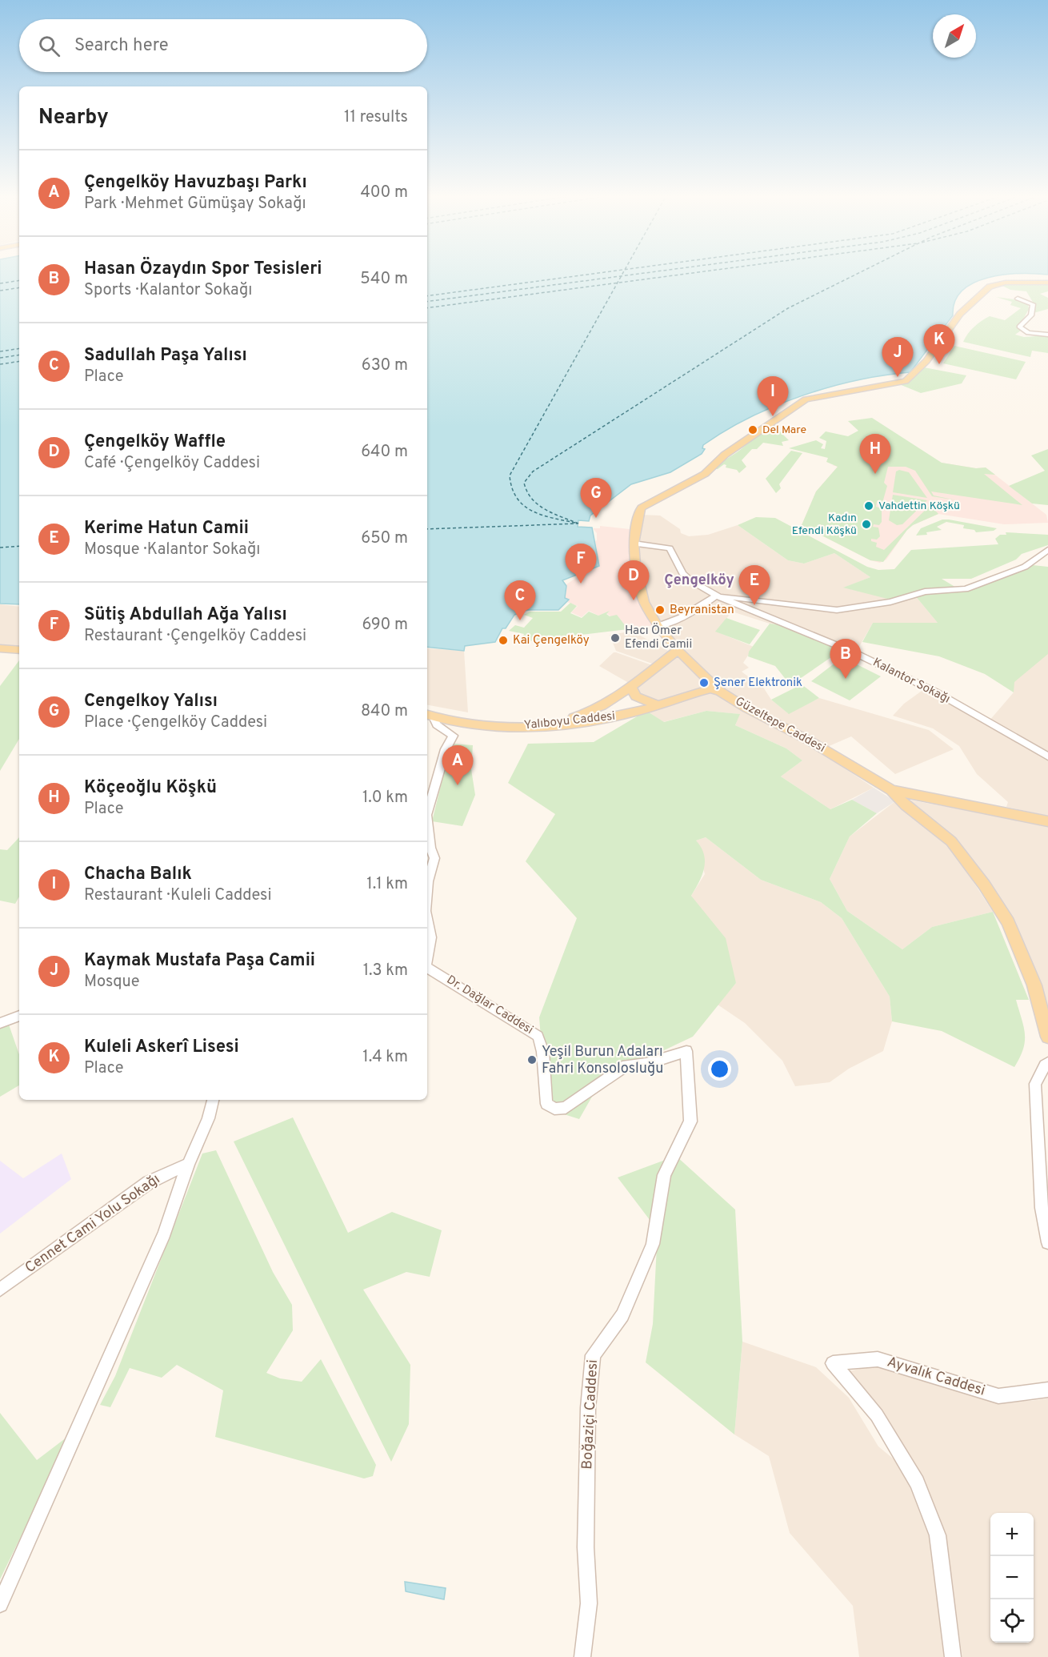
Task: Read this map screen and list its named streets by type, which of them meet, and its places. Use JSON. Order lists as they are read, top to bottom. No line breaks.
{"streets":{"main road":["Yalıboyu Caddesi","Güzeltepe Caddesi"],"street":["Kalantor Sokağı","Dr. Dağlar Caddesi","Cennet Cami Yolu Sokağı","Ayvalık Caddesi","Boğaziçi Caddesi"]},"crossings":[["Kalantor Sokağı","Güzeltepe Caddesi"],["Yalıboyu Caddesi","Güzeltepe Caddesi"],["Dr. Dağlar Caddesi","Boğaziçi Caddesi"]],"districts":["Çengelköy"],"places":["Del Mare","Vahdettin Köşkü","Kadın Efendi Köşkü","Beyranistan","Hacı Ömer Efendi Camii","Kai Çengelköy","Şener Elektronik","Yeşil Burun Adaları Fahri Konsolosluğu"],"north":"top right","page":{"search":"Search here","heading":["Nearby","11 results"],"list":[{"mark":"A","name":"Çengelköy Havuzbaşı Parkı","note":"Park · Mehmet Gümüşay Sokağı","value":"400 m"},{"mark":"B","name":"Hasan Özaydın Spor Tesisleri","note":"Sports · Kalantor Sokağı","value":"540 m"},{"mark":"C","name":"Sadullah Paşa Yalısı","note":"Place","value":"630 m"},{"mark":"D","name":"Çengelköy Waffle","note":"Café · Çengelköy Caddesi","value":"640 m"},{"mark":"E","name":"Kerime Hatun Camii","note":"Mosque · Kalantor Sokağı","value":"650 m"},{"mark":"F","name":"Sütiş Abdullah Ağa Yalısı","note":"Restaurant · Çengelköy Caddesi","value":"690 m"},{"mark":"G","name":"Cengelkoy Yalısı","note":"Place · Çengelköy Caddesi","value":"840 m"},{"mark":"H","name":"Köçeoğlu Köşkü","note":"Place","value":"1.0 km"},{"mark":"I","name":"Chacha Balık","note":"Restaurant · Kuleli Caddesi","value":"1.1 km"},{"mark":"J","name":"Kaymak Mustafa Paşa Camii","note":"Mosque","value":"1.3 km"},{"mark":"K","name":"Kuleli Askerî Lisesi","note":"Place","value":"1.4 km"}],"pins":["K","J","I","H","G","F","D","E","C","B","A"],"map_buttons":["+","−"]}}
